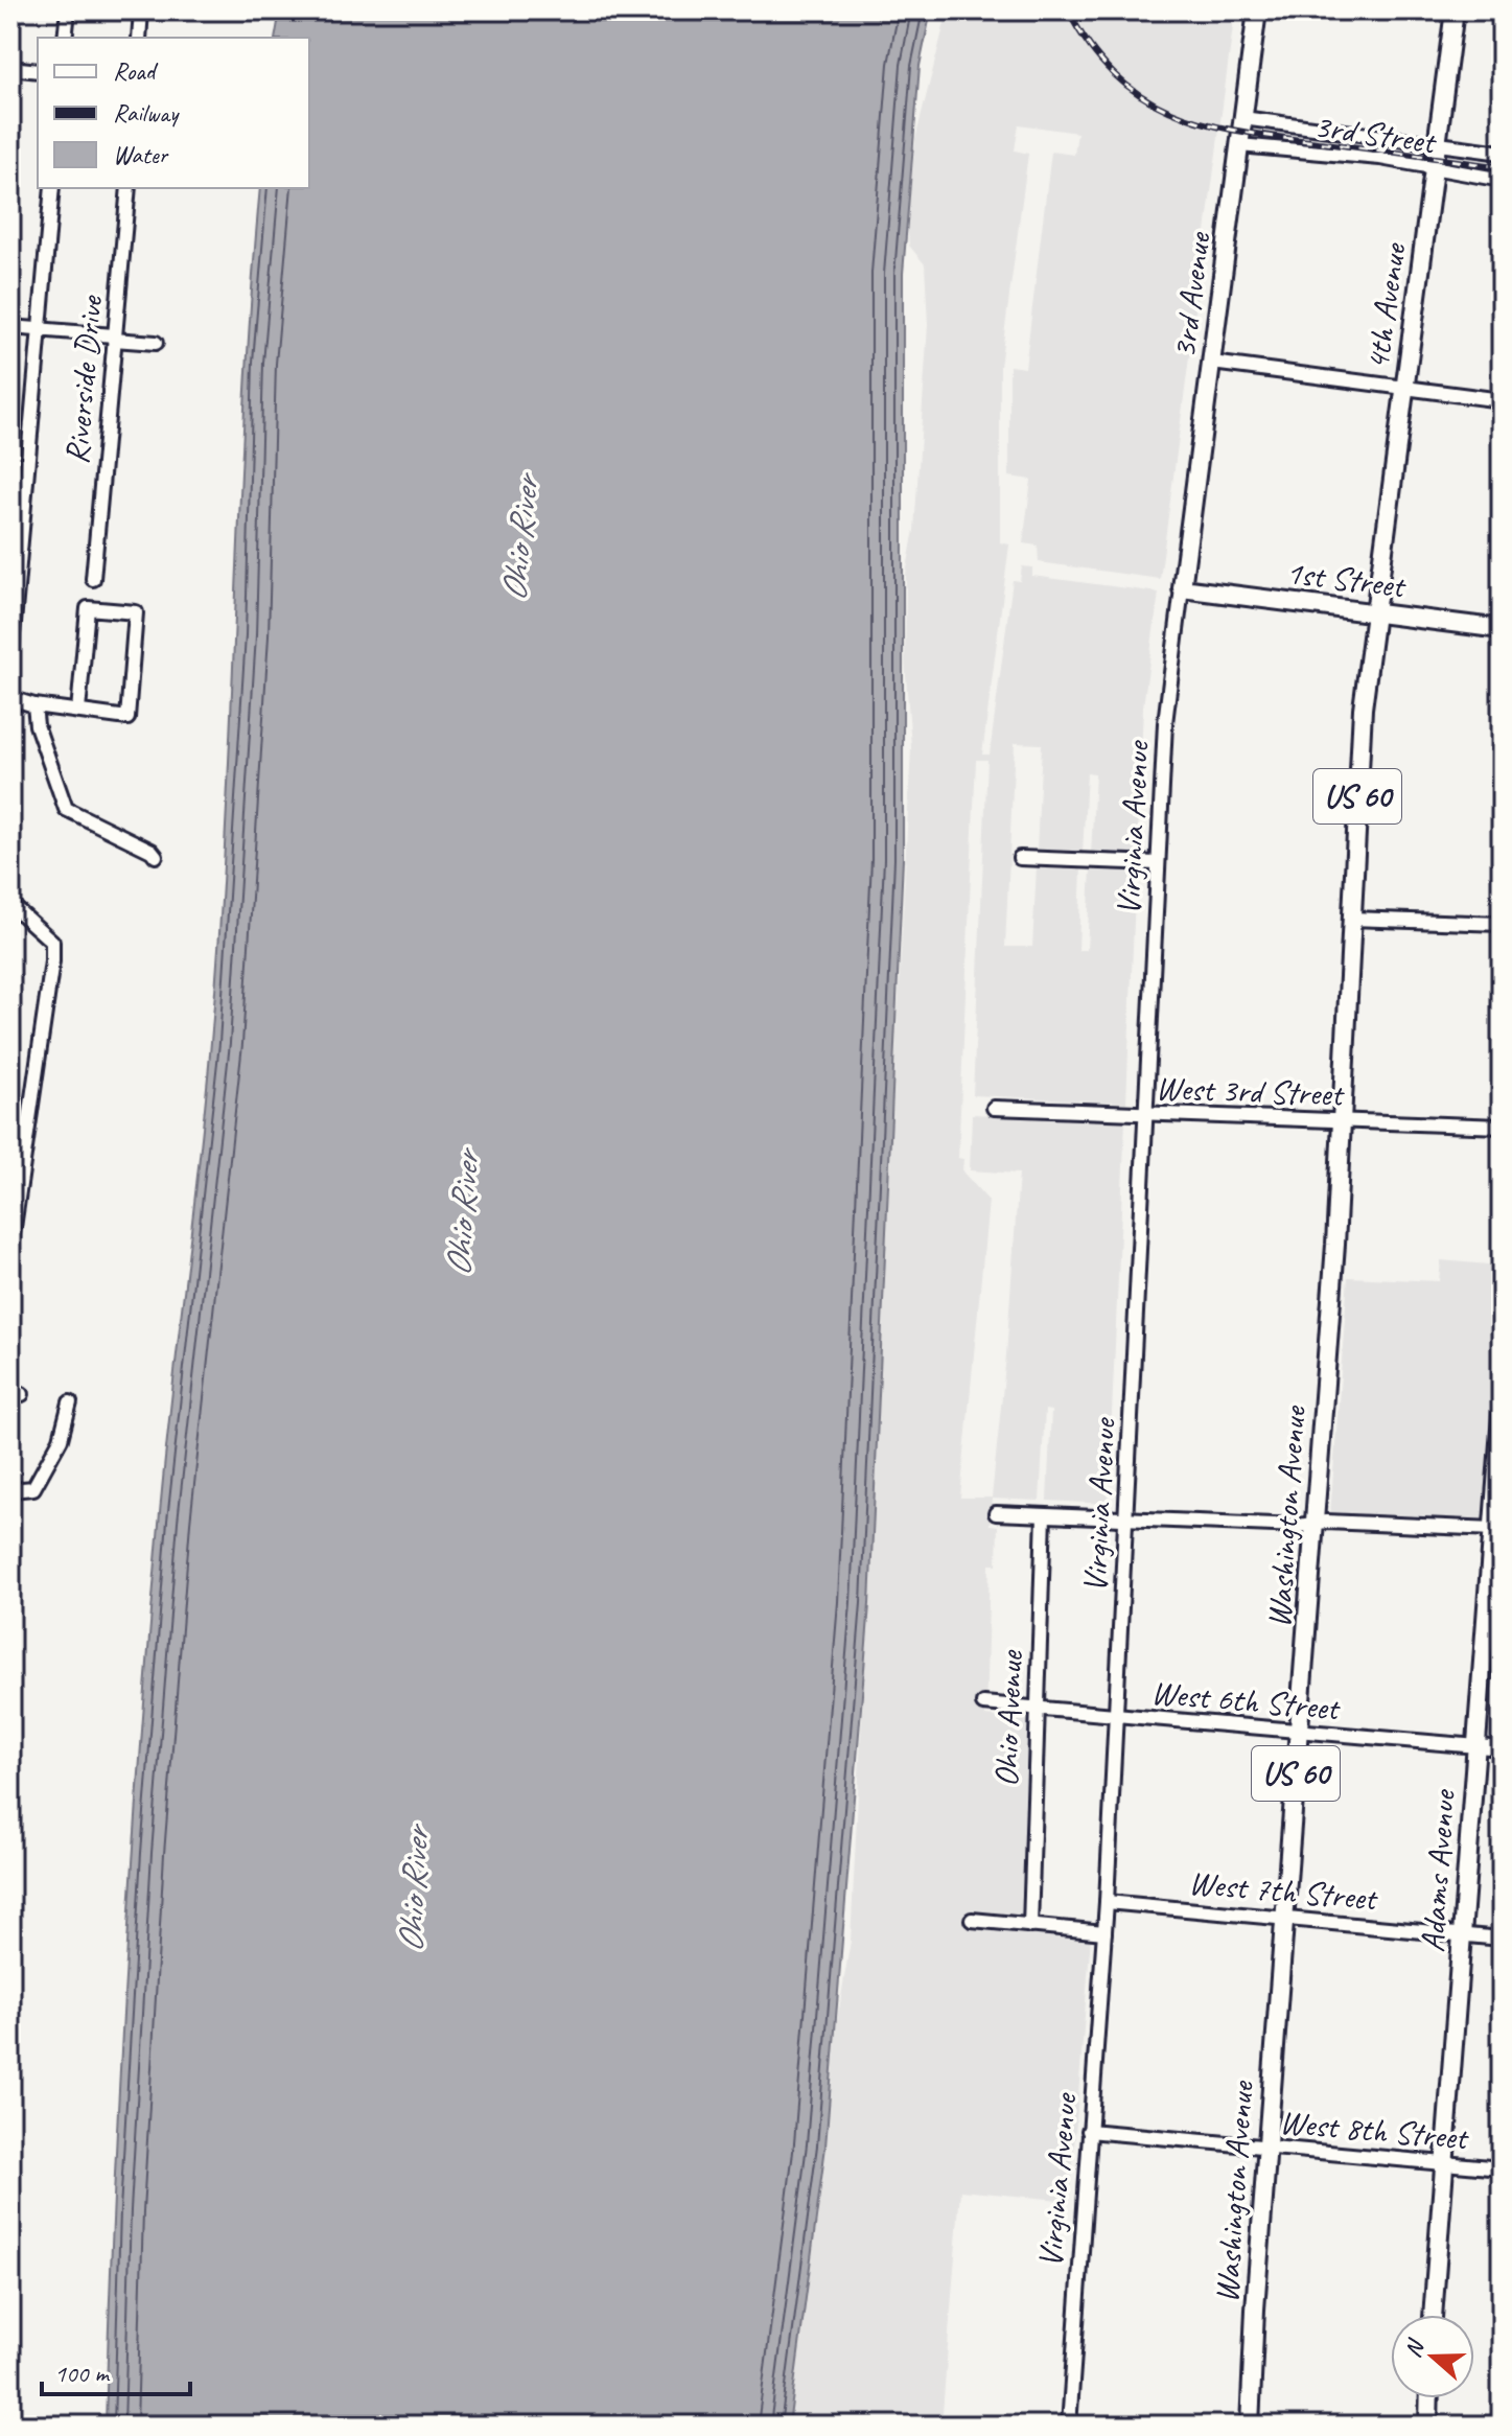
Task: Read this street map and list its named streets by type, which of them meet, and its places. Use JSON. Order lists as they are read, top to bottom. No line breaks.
{"streets":{"main road":["3rd Avenue","4th Avenue","1st Street","US 60","Washington Avenue","Adams Avenue"],"street":["3rd Street","Riverside Drive","Virginia Avenue","West 3rd Street","West 6th Street","Ohio Avenue","West 7th Street","West 8th Street"]},"crossings":[["3rd Street","3rd Avenue"],["3rd Street","4th Avenue"],["3rd Avenue","1st Street"],["3rd Avenue","Virginia Avenue"],["4th Avenue","1st Street"],["4th Avenue","Washington Avenue"],["1st Street","Virginia Avenue"],["1st Street","Washington Avenue"],["Virginia Avenue","West 3rd Street"],["Virginia Avenue","West 6th Street"],["Virginia Avenue","West 7th Street"],["Virginia Avenue","West 8th Street"],["West 3rd Street","Washington Avenue"],["Washington Avenue","West 6th Street"],["Washington Avenue","West 7th Street"],["Washington Avenue","West 8th Street"],["West 6th Street","Ohio Avenue"],["West 6th Street","Adams Avenue"],["Adams Avenue","West 7th Street"],["Adams Avenue","West 8th Street"]],"water":["Ohio River"],"legend":["Road","Railway","Water"],"scale_bar":"100 m","north":"left"}
